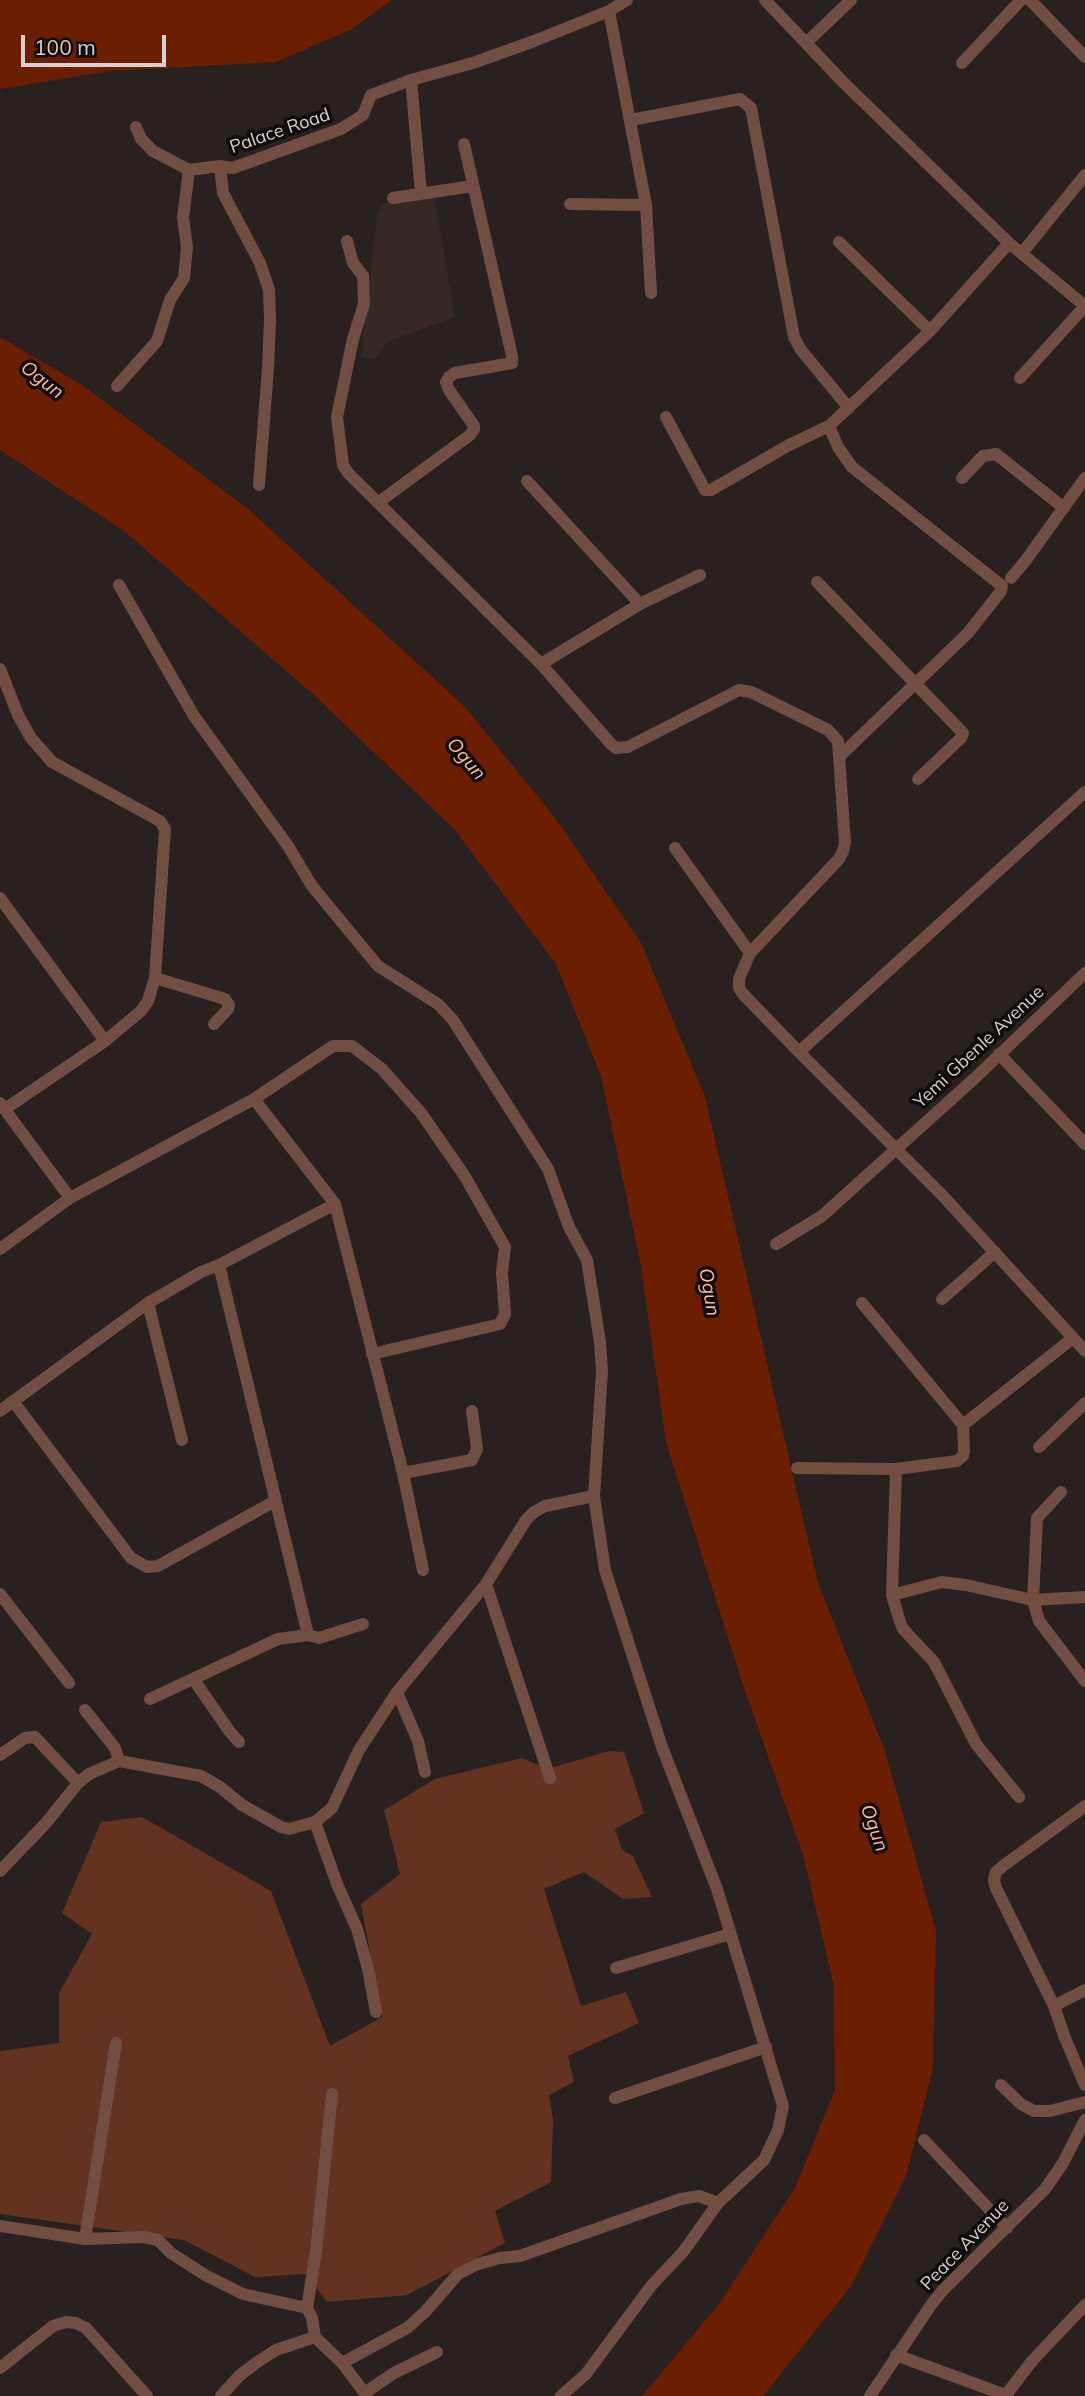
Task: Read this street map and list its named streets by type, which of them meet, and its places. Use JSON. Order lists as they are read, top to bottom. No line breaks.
{"streets":{"street":["Palace Road","Yemi Gbenle Avenue","Peace Avenue"]},"water":["Ogun"],"scale_bar":"100 m"}
